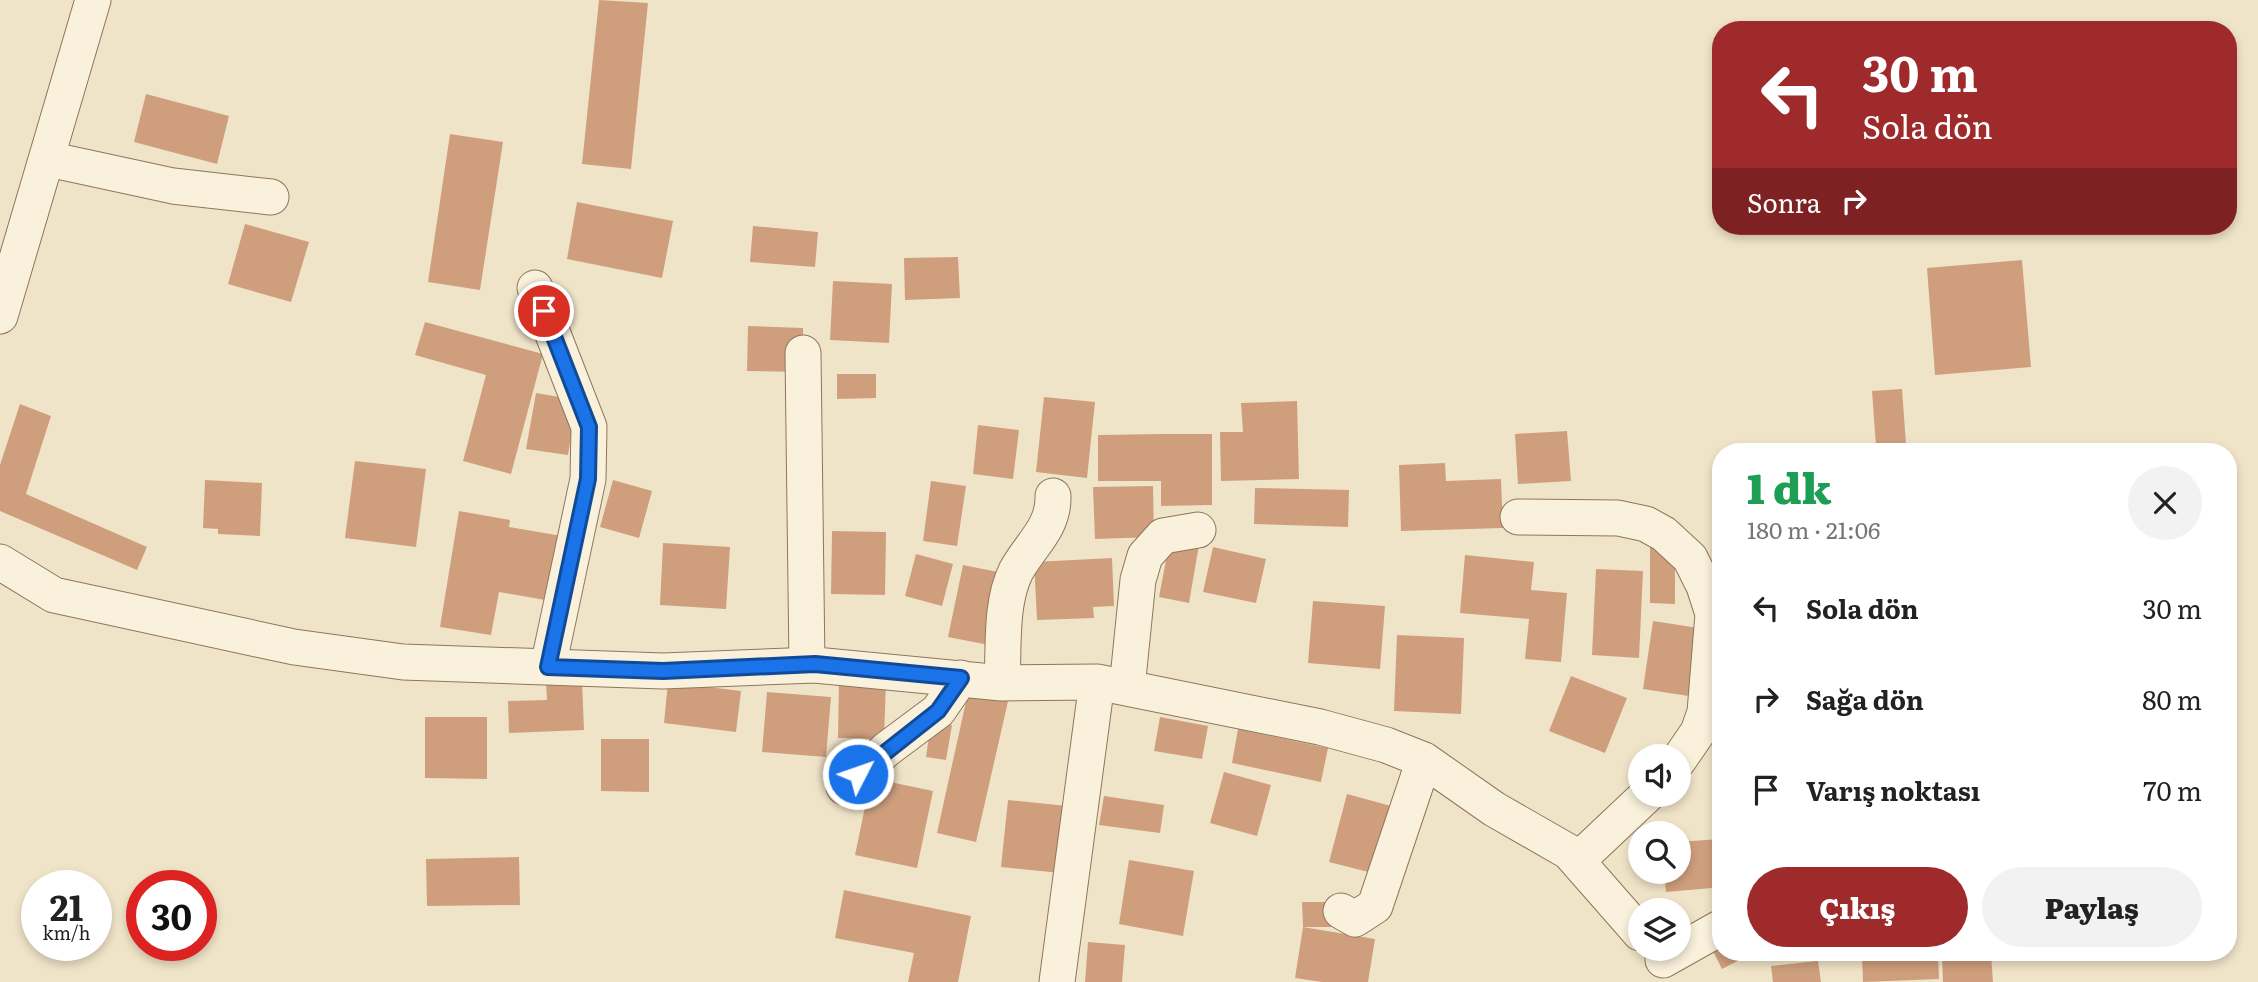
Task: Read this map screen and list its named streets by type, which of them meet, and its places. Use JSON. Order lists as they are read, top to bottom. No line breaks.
{"page":{"turn":["30 m","Sola dön"],"then":"Sonra","heading":["1 dk","180 m · 21:06"],"list":[{"name":"Sola dön","value":"30 m"},{"name":"Sağa dön","value":"80 m"},{"name":"Varış noktası","value":"70 m"}],"buttons":["Çıkış","Paylaş"],"speed":"21 km/h","limit":"30"}}
